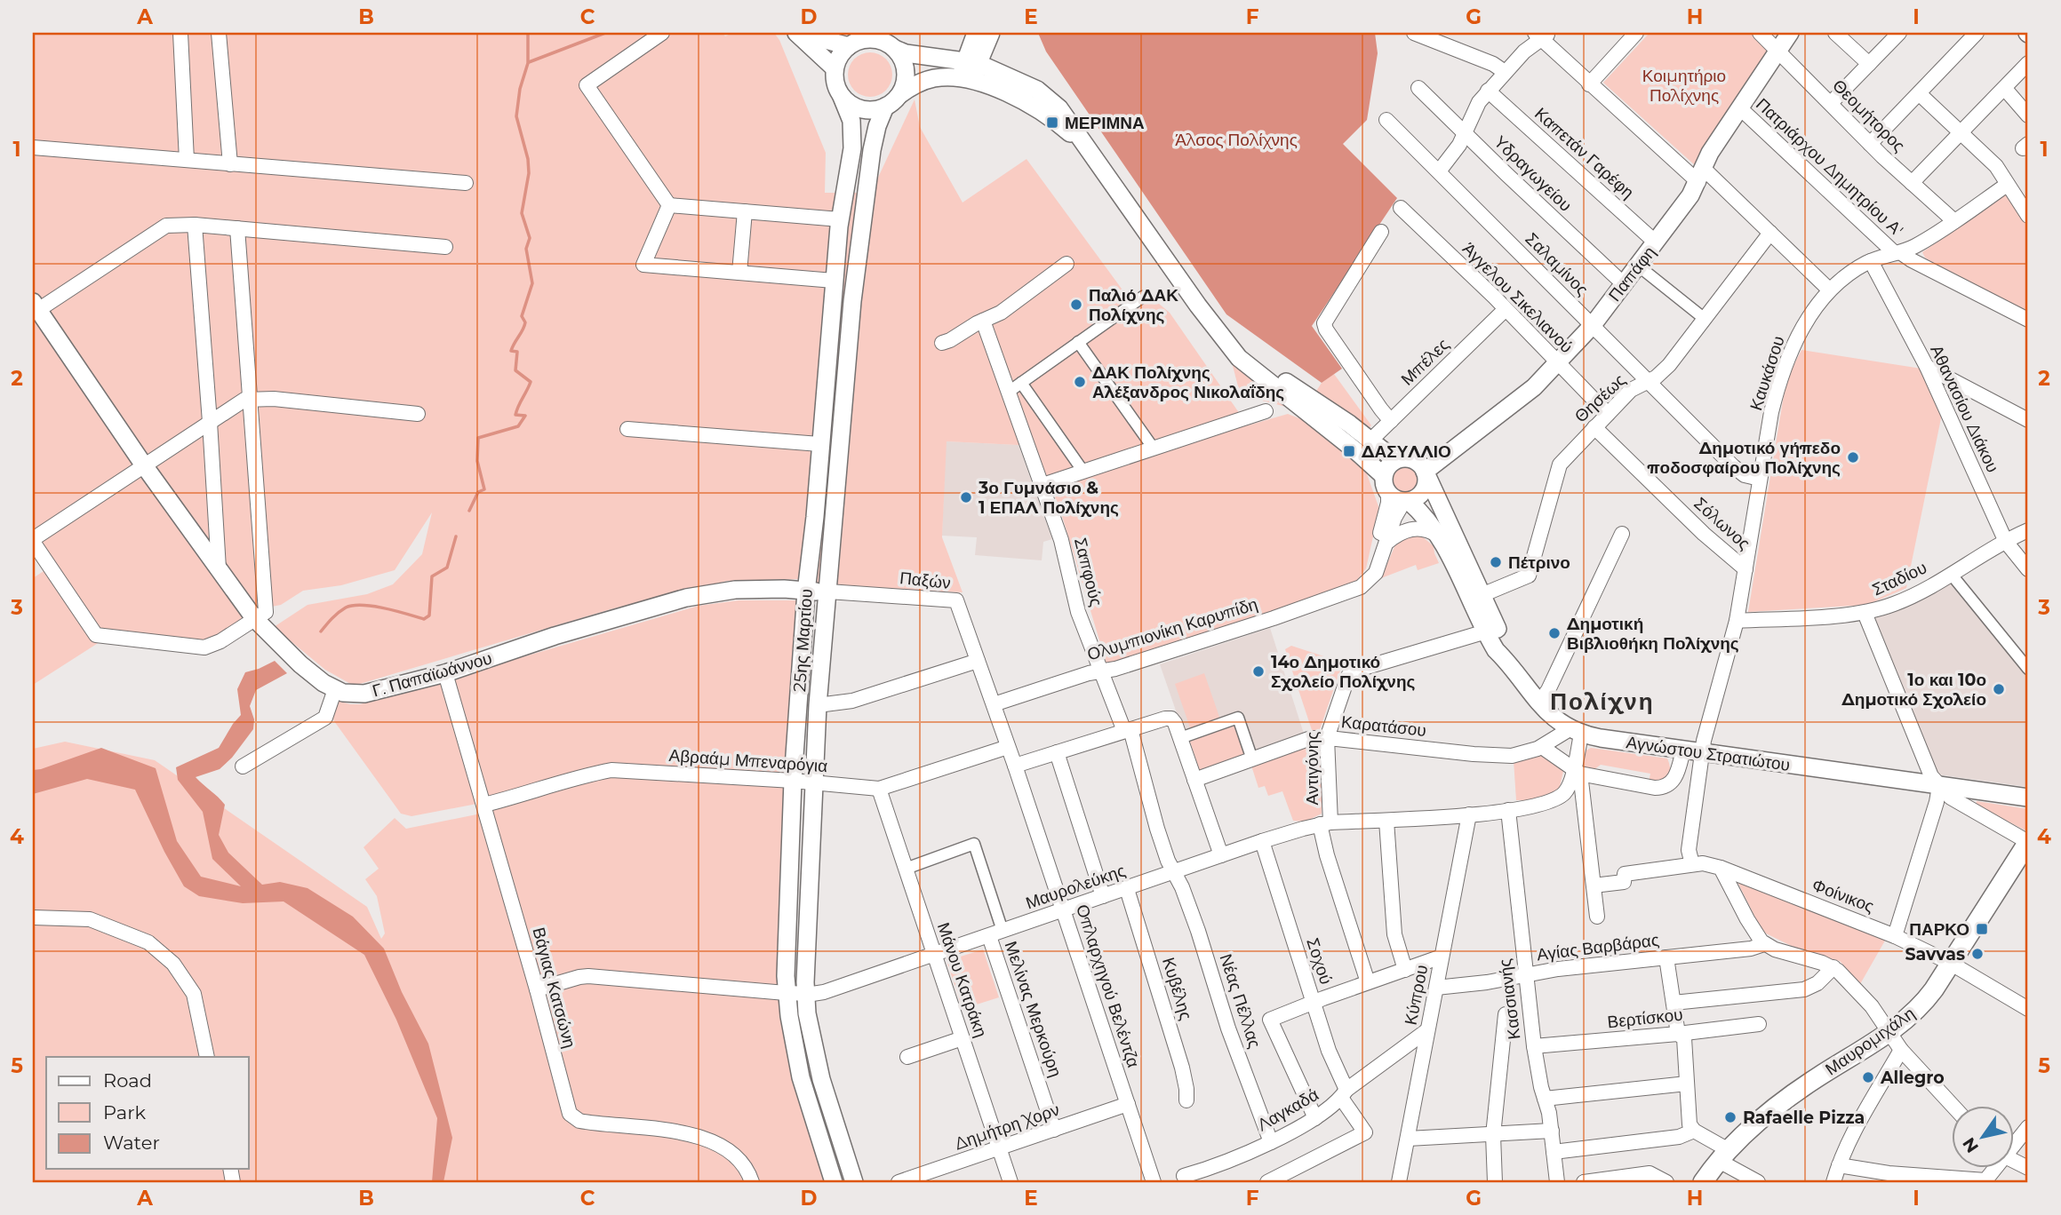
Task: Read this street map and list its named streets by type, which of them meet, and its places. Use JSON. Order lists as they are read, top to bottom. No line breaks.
{"streets":{"main road":["Μαυρομιχάλη"],"street":["Θεομήτορος","Καπετάν Γαρέφη","Πατριάρχου Δημητρίου Α'","Υδραγωγείου","Σαλαμίνος","Παπάφη","Άγγελου Σικελιανού","Μπέλες","Καυκάσου","Θησέως","Αθανασίου Διάκου","Σόλωνος","Σαπφούς","Σταδίου","Παξών","Ολυμπιονίκη Καρυπίδη","25ης Μαρτίου","Γ. Παπαϊωάννου","Καρατάσου","Αγνώστου Στρατιώτου","Αβραάμ Μπεναρόγια","Αντιγόνης","Μαυρολεύκης","Φοίνικος","Αγίας Βαρβάρας","Σοχού","Μάνου Κατράκη","Οπλαρχηγού Βελέντζα","Βάγιας Κατσώνη","Κυβέλης","Κύπρου","Κασσιανής","Νέας Πέλλας","Μελίνας Μερκούρη","Βερτίσκου","Λαγκαδά","Δημήτρη Χορν"]},"crossings":[["Θεομήτορος","Παπάφη"],["Θεομήτορος","Καυκάσου"],["Καπετάν Γαρέφη","Παπάφη"],["Πατριάρχου Δημητρίου Α'","Παπάφη"],["Πατριάρχου Δημητρίου Α'","Καυκάσου"],["Υδραγωγείου","Παπάφη"],["Σαλαμίνος","Παπάφη"],["Σαλαμίνος","Καυκάσου"],["Σαλαμίνος","Θησέως"],["Παπάφη","Άγγελου Σικελιανού"],["Άγγελου Σικελιανού","Μπέλες"],["Άγγελου Σικελιανού","Θησέως"],["Καυκάσου","Αθανασίου Διάκου"],["Καυκάσου","Σόλωνος"],["Καυκάσου","Σταδίου"],["Καυκάσου","Αγνώστου Στρατιώτου"],["Καυκάσου","Φοίνικος"],["Θησέως","Σόλωνος"],["Αθανασίου Διάκου","Σταδίου"],["Σαπφούς","Ολυμπιονίκη Καρυπίδη"],["Σαπφούς","Νέας Πέλλας"],["Παξών","25ης Μαρτίου"],["Παξών","Γ. Παπαϊωάννου"],["Παξών","Οπλαρχηγού Βελέντζα"],["Ολυμπιονίκη Καρυπίδη","Οπλαρχηγού Βελέντζα"],["25ης Μαρτίου","Γ. Παπαϊωάννου"],["25ης Μαρτίου","Αβραάμ Μπεναρόγια"],["25ης Μαρτίου","Μαυρολεύκης"],["Γ. Παπαϊωάννου","Βάγιας Κατσώνη"],["Καρατάσου","Αγνώστου Στρατιώτου"],["Καρατάσου","Αντιγόνης"],["Καρατάσου","Μαυρολεύκης"],["Αγνώστου Στρατιώτου","Μαυρολεύκης"],["Αβραάμ Μπεναρόγια","Μάνου Κατράκη"],["Αβραάμ Μπεναρόγια","Οπλαρχηγού Βελέντζα"],["Αβραάμ Μπεναρόγια","Βάγιας Κατσώνη"],["Αντιγόνης","Μαυρολεύκης"],["Μαυρολεύκης","Σοχού"],["Μαυρολεύκης","Μάνου Κατράκη"],["Μαυρολεύκης","Οπλαρχηγού Βελέντζα"],["Μαυρολεύκης","Βάγιας Κατσώνη"],["Μαυρολεύκης","Κυβέλης"],["Μαυρολεύκης","Κύπρου"],["Μαυρολεύκης","Κασσιανής"],["Μαυρολεύκης","Νέας Πέλλας"],["Μαυρολεύκης","Μελίνας Μερκούρη"],["Φοίνικος","Μαυρομιχάλη"],["Αγίας Βαρβάρας","Κύπρου"],["Αγίας Βαρβάρας","Κασσιανής"],["Σοχού","Λαγκαδά"],["Μάνου Κατράκη","Δημήτρη Χορν"],["Οπλαρχηγού Βελέντζα","Δημήτρη Χορν"],["Κύπρου","Λαγκαδά"],["Κασσιανής","Βερτίσκου"],["Νέας Πέλλας","Λαγκαδά"],["Μελίνας Μερκούρη","Δημήτρη Χορν"]],"districts":["Πολίχνη"],"parks":["Κοιμητήριο Πολίχνης","Άλσος Πολίχνης"],"places":{"transit":["ΜΕΡΙΜΝΑ","ΔΑΣΥΛΛΙΟ","ΠΑΡΚΟ"],"other":["Παλιό ΔΑΚ Πολίχνης","ΔΑΚ Πολίχνης Αλέξανδρος Νικολαΐδης","Δημοτικό γήπεδο ποδοσφαίρου Πολίχνης","3ο Γυμνάσιο & 1 ΕΠΑΛ Πολίχνης","Πέτρινο","Δημοτική Βιβλιοθήκη Πολίχνης","14ο Δημοτικό Σχολείο Πολίχνης","1ο και 10ο Δημοτικό Σχολείο","Savvas","Allegro","Rafaelle Pizza"]},"legend":["Road","Park","Water"],"north":"bottom left","grid":{"columns":["A","B","C","D","E","F","G","H","I"],"rows":["1","2","3","4","5"]}}
